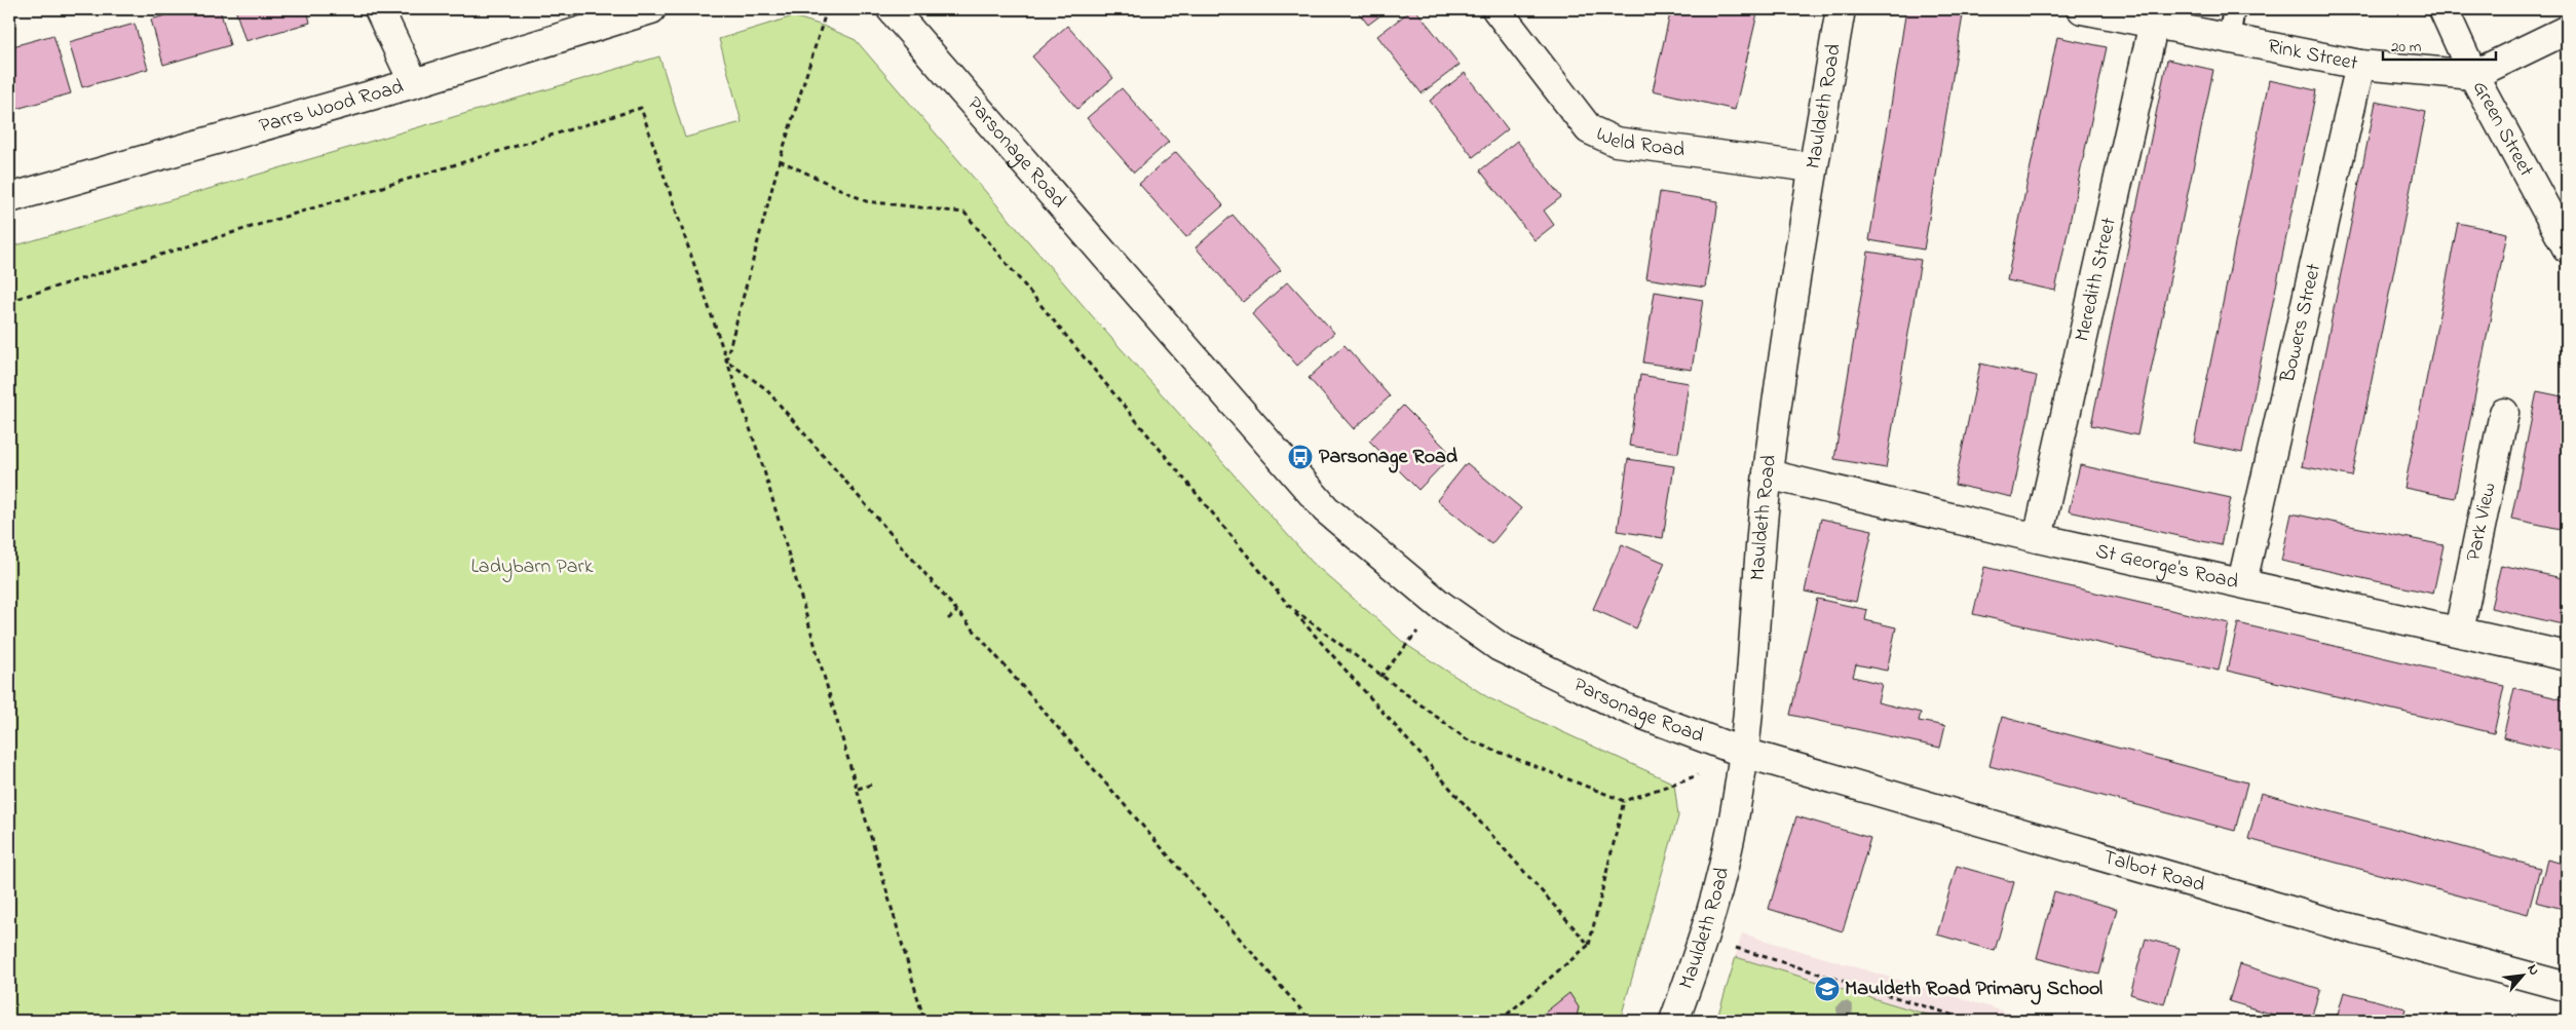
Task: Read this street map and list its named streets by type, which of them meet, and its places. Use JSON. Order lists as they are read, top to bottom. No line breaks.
{"streets":{"street":["Rink Street","Mauldeth Road","Parrs Wood Road","Green Street","Weld Road","Parsonage Road","Meredith Street","Bowers Street","Park View","St George's Road","Talbot Road"]},"crossings":[["Rink Street","Green Street"],["Rink Street","Meredith Street"],["Rink Street","Bowers Street"],["Mauldeth Road","Weld Road"],["Mauldeth Road","Parsonage Road"],["Mauldeth Road","St George's Road"],["Mauldeth Road","Talbot Road"],["Parsonage Road","Talbot Road"],["Meredith Street","St George's Road"],["Bowers Street","St George's Road"],["Park View","St George's Road"]],"parks":["Ladybarn Park"],"places":{"bus stop":["Parsonage Road"],"school or university":["Mauldeth Road Primary School"]},"scale_bar":"20 m","north":"top right"}
